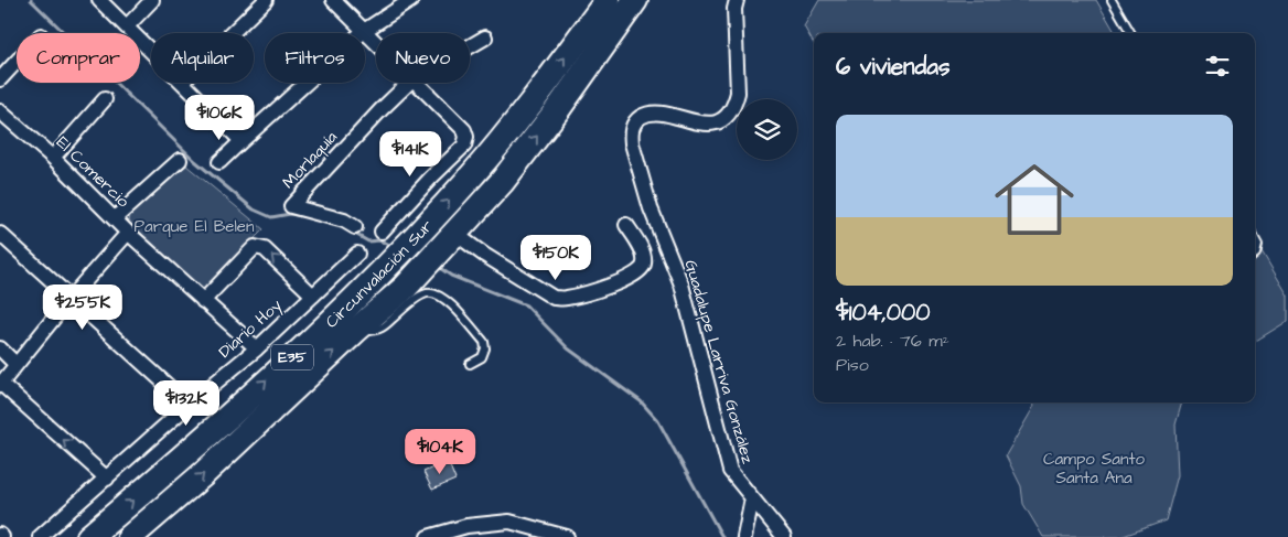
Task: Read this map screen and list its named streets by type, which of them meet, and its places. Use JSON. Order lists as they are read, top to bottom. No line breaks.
{"streets":{"highway":["Circunvalación Sur","E35"],"street":["Morlaquía","El Comercio","Diario Hoy","Guadalupe Larriva González"]},"crossings":[["El Comercio","Diario Hoy"]],"one_way":["Circunvalación Sur"],"parks":["Parque El Belen","Campo Santo Santa Ana"],"page":{"chip":["Comprar","Alquilar","Filtros","Nuevo"],"heading":"6 viviendas","price":["$106K","$141K","$150K","$255K","$132K","$104K"],"list":[{"name":"$104,000","note":"2 hab. · 76 m² · Piso"}]}}
